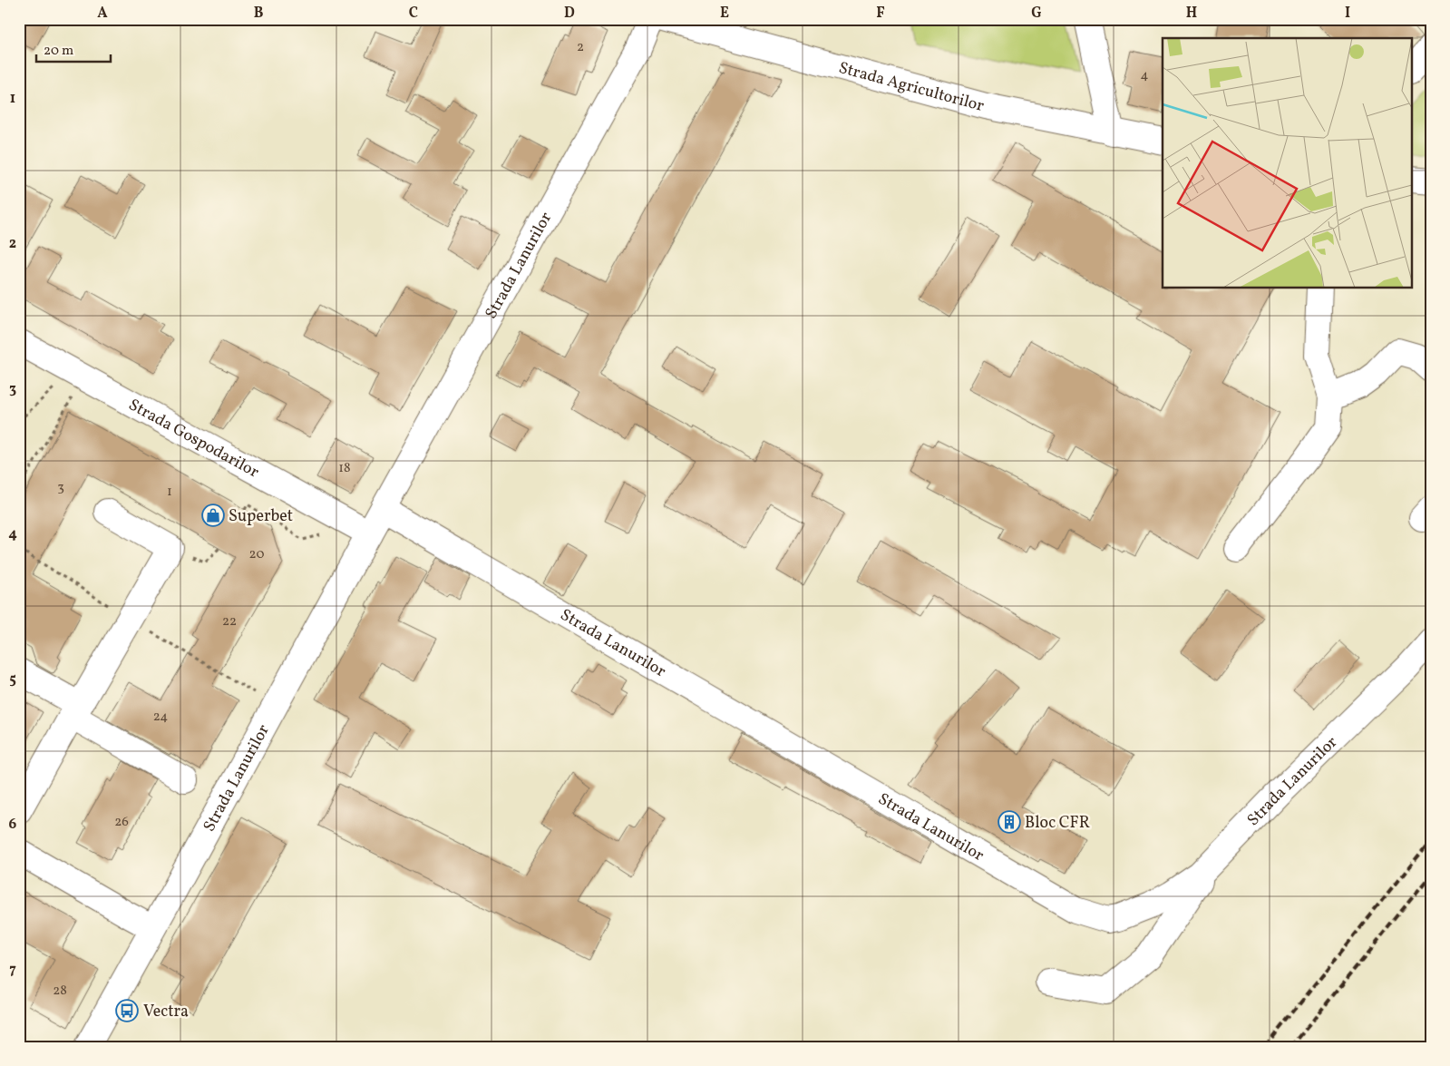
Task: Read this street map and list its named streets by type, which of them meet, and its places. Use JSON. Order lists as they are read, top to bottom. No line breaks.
{"streets":{"street":["Strada Agricultorilor","Strada Lanurilor","Strada Gospodarilor"]},"crossings":[["Strada Lanurilor","Strada Gospodarilor"]],"places":{"shop":["Superbet"],"building":["Bloc CFR"],"bus stop":["Vectra"]},"house_numbers":["2","4","18","3","1","20","22","24","26","28"],"scale_bar":"20 m","grid":{"columns":["A","B","C","D","E","F","G","H","I"],"rows":["1","2","3","4","5","6","7"]}}
